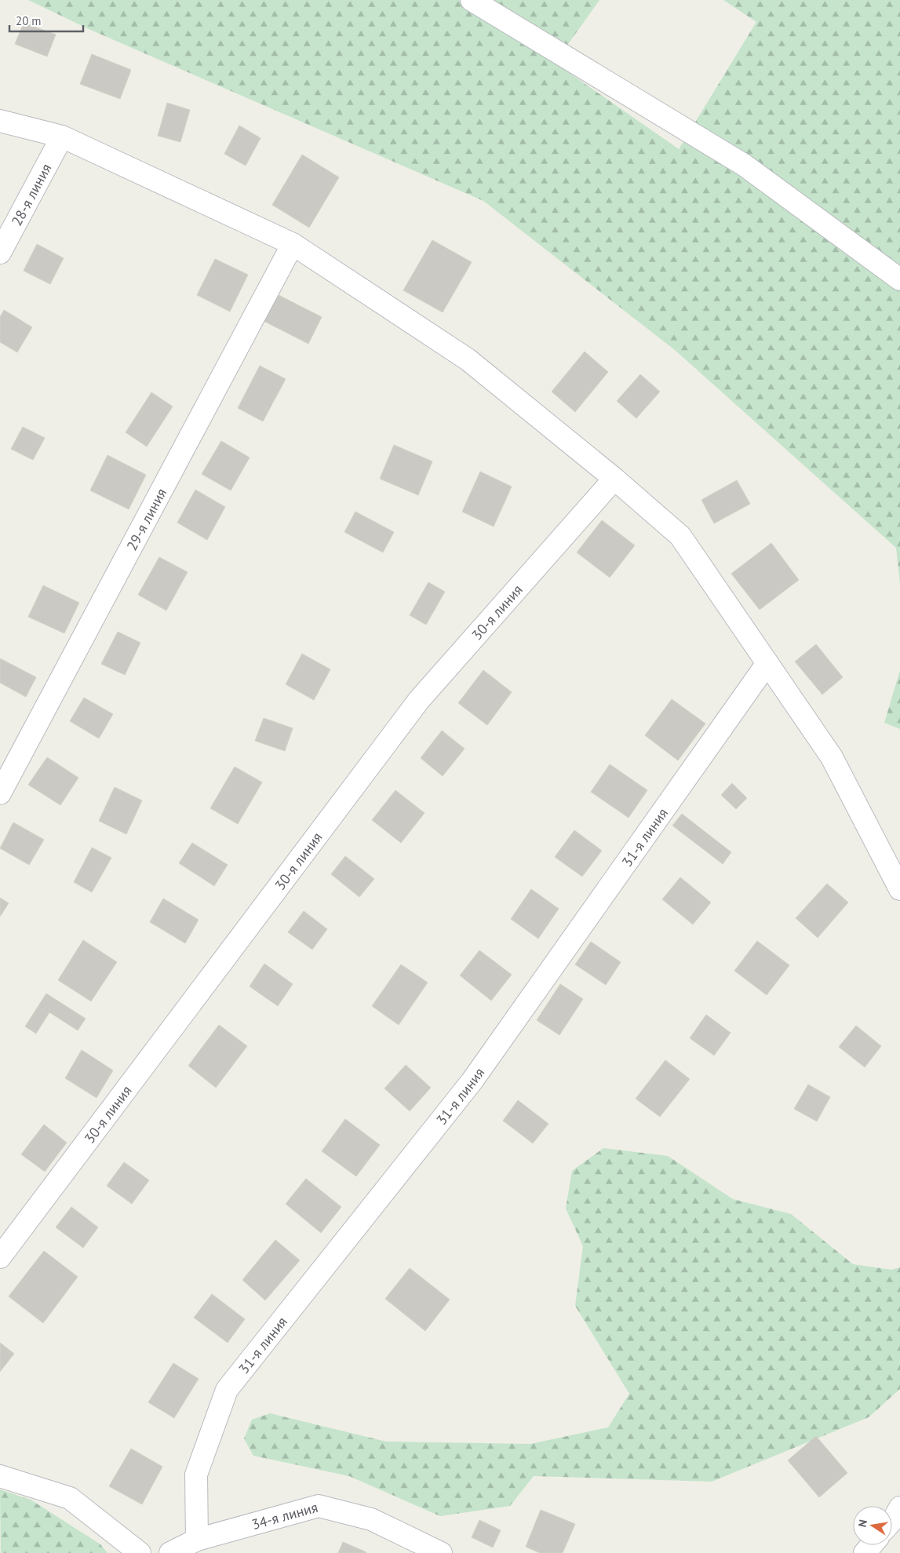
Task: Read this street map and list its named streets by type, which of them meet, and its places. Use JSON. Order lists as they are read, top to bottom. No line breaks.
{"streets":{"street":["28-я линия","29-я линия","30-я линия","31-я линия","34-я линия"]},"crossings":[["31-я линия","34-я линия"]],"scale_bar":"20 m","north":"left"}
